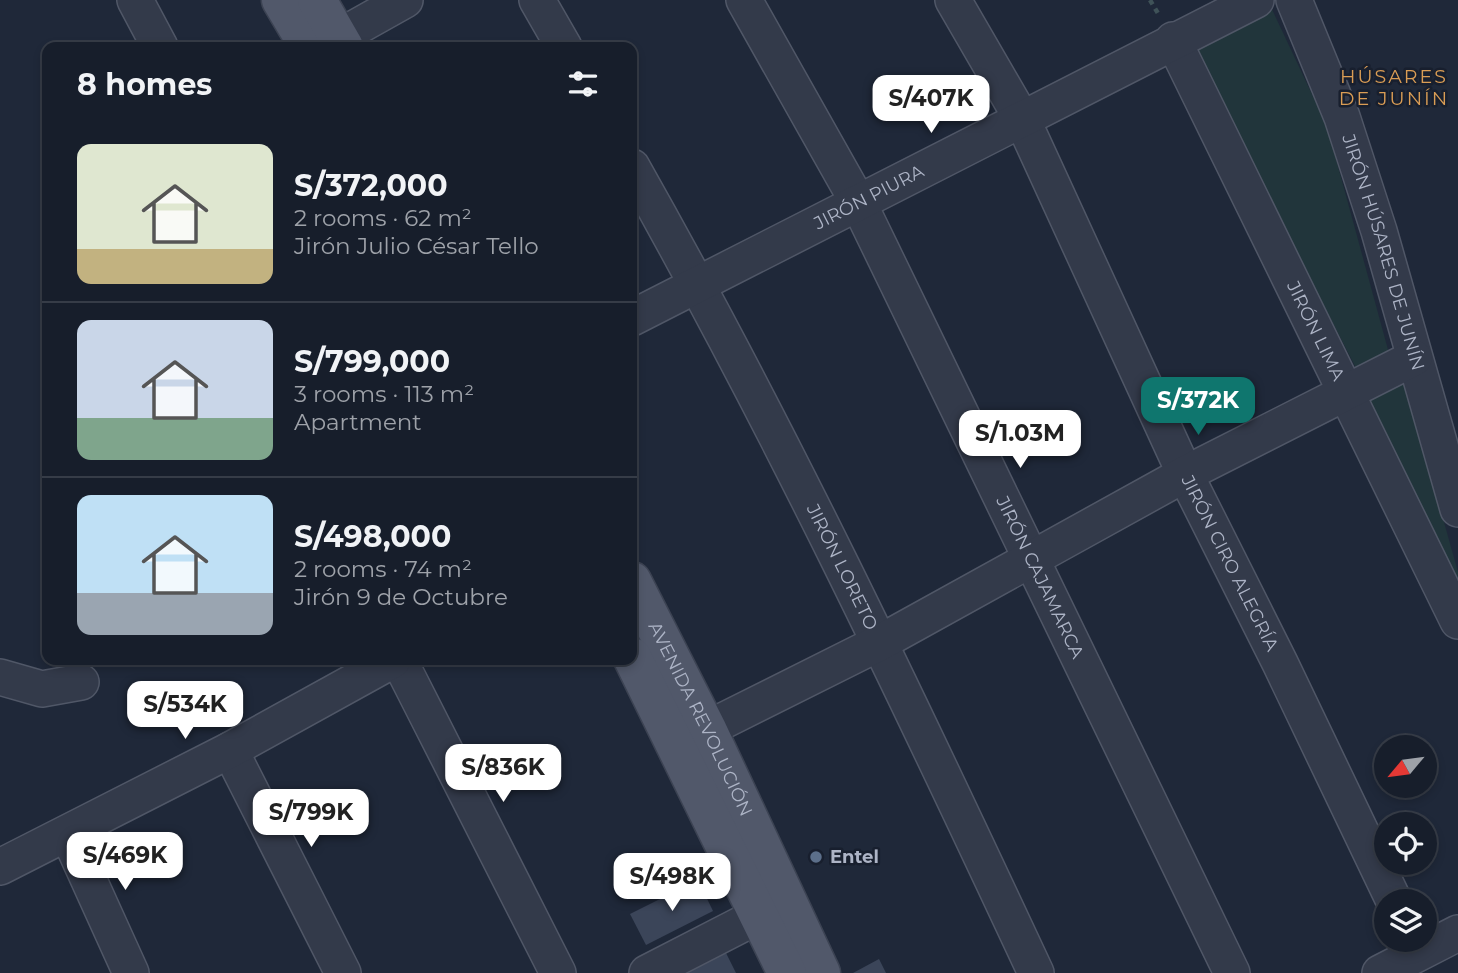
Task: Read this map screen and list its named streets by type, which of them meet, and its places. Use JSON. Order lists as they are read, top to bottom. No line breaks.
{"streets":{"main road":["AVENIDA REVOLUCIÓN"],"street":["JIRÓN PIURA","JIRÓN HÚSARES DE JUNÍN","JIRÓN LIMA","JIRÓN CIRO ALEGRÍA","JIRÓN LORETO","JIRÓN CAJAMARCA"]},"crossings":[["JIRÓN PIURA","JIRÓN LIMA"],["JIRÓN PIURA","JIRÓN CIRO ALEGRÍA"],["JIRÓN PIURA","JIRÓN LORETO"],["JIRÓN PIURA","JIRÓN CAJAMARCA"]],"districts":["HÚSARES DE JUNÍN"],"places":["Entel"],"north":"bottom left","page":{"heading":"8 homes","price":["S/407K","S/372K","S/1.03M","S/534K","S/836K","S/799K","S/469K","S/498K"],"list":[{"name":"S/372,000","note":"2 rooms · 62 m² · Jirón Julio César Tello"},{"name":"S/799,000","note":"3 rooms · 113 m² · Apartment"},{"name":"S/498,000","note":"2 rooms · 74 m² · Jirón 9 de Octubre"}]}}
